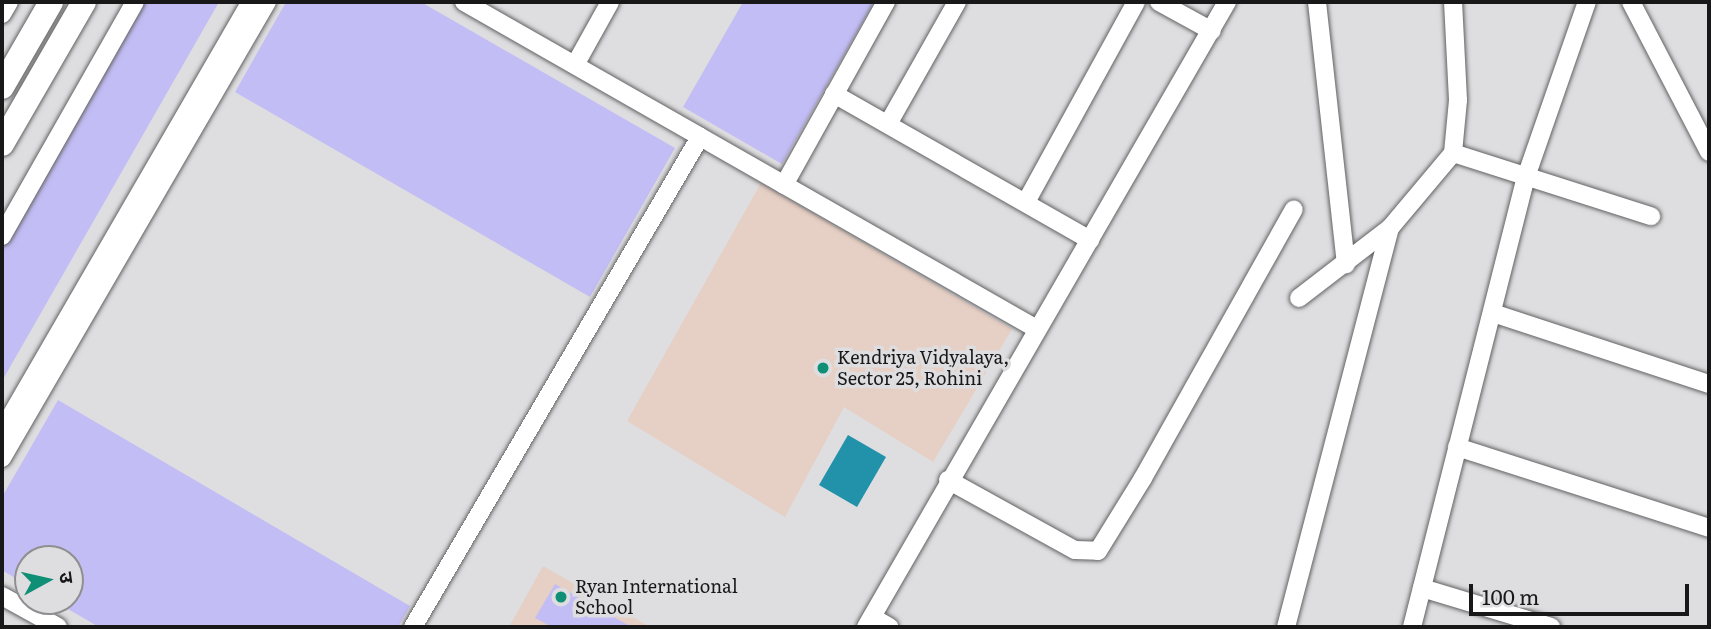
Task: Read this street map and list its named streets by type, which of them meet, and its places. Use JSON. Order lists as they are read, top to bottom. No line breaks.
{"places":["Kendriya Vidyalaya, Sector 25, Rohini","Ryan International School"],"scale_bar":"100 m","north":"right"}
